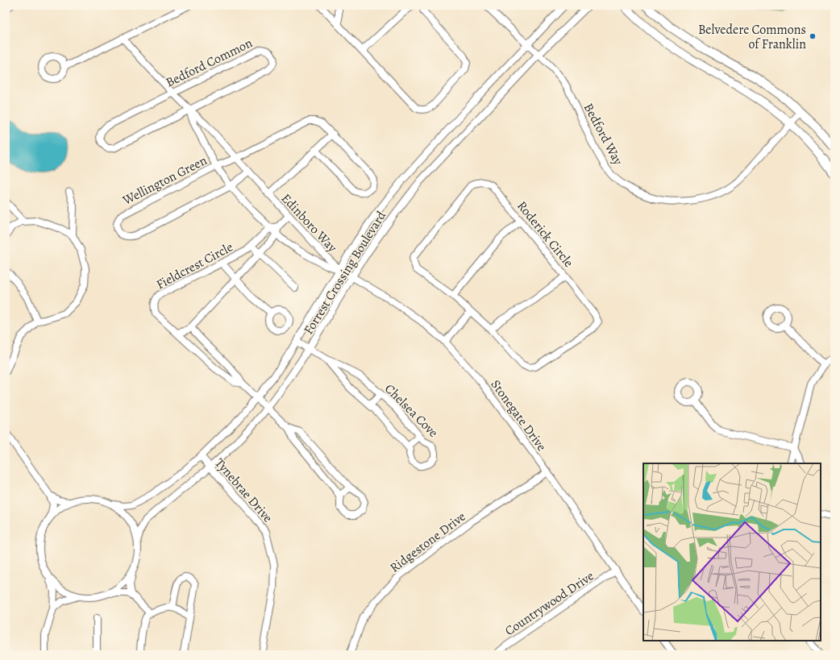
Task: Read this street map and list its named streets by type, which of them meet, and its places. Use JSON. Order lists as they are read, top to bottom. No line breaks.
{"streets":{"street":["Bedford Common","Bedford Way","Wellington Green","Edinboro Way","Roderick Circle","Fieldcrest Circle","Forrest Crossing Boulevard","Chelsea Cove","Stonegate Drive","Tynebrae Drive","Ridgestone Drive","Countrywood Drive"]},"crossings":[["Bedford Common","Edinboro Way"],["Bedford Way","Forrest Crossing Boulevard"],["Wellington Green","Edinboro Way"],["Edinboro Way","Fieldcrest Circle"],["Edinboro Way","Forrest Crossing Boulevard"],["Edinboro Way","Stonegate Drive"],["Fieldcrest Circle","Forrest Crossing Boulevard"],["Forrest Crossing Boulevard","Chelsea Cove"],["Forrest Crossing Boulevard","Stonegate Drive"],["Forrest Crossing Boulevard","Tynebrae Drive"],["Stonegate Drive","Ridgestone Drive"],["Stonegate Drive","Countrywood Drive"]],"places":["Belvedere Commons of Franklin"]}
